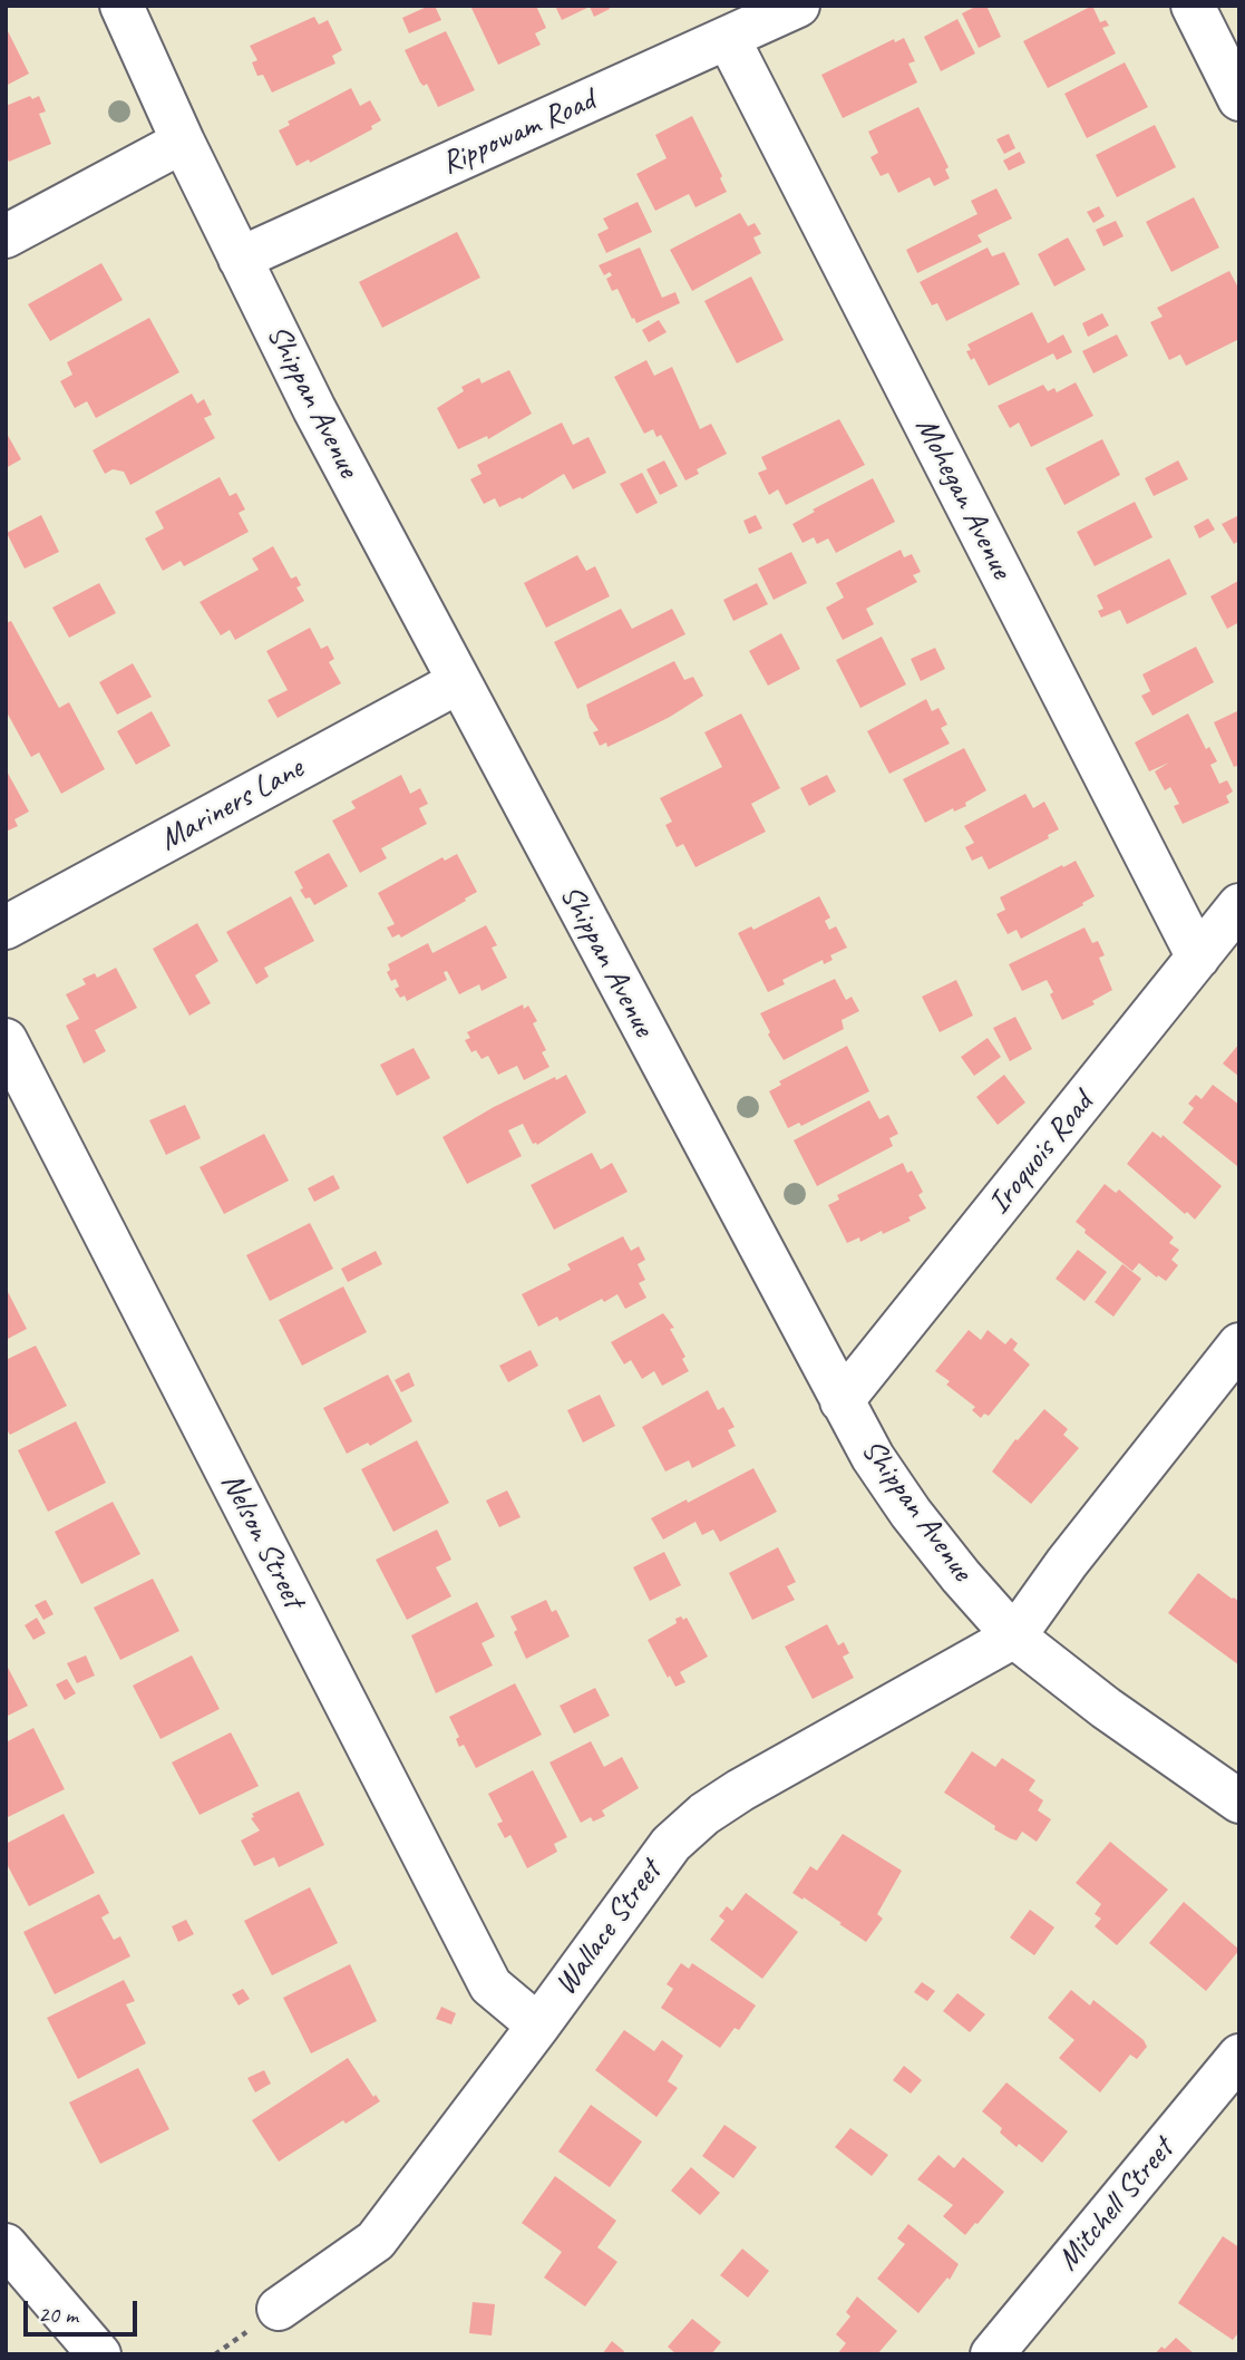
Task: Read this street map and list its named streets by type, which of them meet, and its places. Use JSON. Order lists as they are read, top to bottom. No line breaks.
{"streets":{"street":["Rippowam Road","Shippan Avenue","Mohegan Avenue","Mariners Lane","Iroquois Road","Nelson Street","Wallace Street","Mitchell Street"]},"crossings":[["Rippowam Road","Shippan Avenue"],["Rippowam Road","Mohegan Avenue"],["Shippan Avenue","Mariners Lane"],["Shippan Avenue","Iroquois Road"],["Shippan Avenue","Wallace Street"],["Mohegan Avenue","Iroquois Road"],["Nelson Street","Wallace Street"]],"scale_bar":"20 m"}
